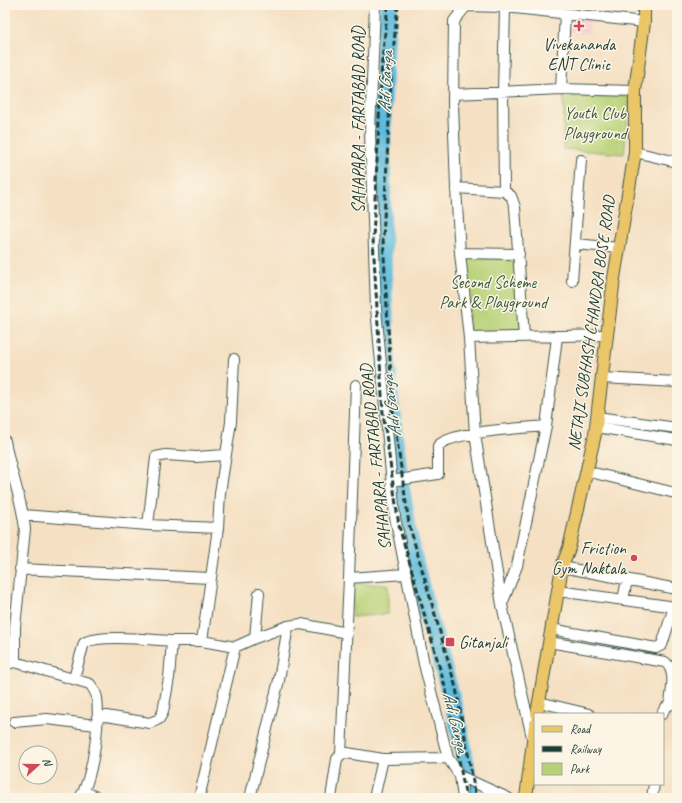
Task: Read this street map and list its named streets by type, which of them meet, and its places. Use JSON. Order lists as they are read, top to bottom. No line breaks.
{"streets":{"main road":["NETAJI SUBHASH CHANDRA BOSE ROAD"],"street":["SAHAPARA - FARTABAD ROAD"]},"water":["Adi Ganga"],"parks":["Youth Club Playground","Second Scheme Park & Playground"],"places":{"health":["Vivekananda ENT Clinic"],"other":["Friction Gym Naktala"],"transit":["Gitanjali"]},"legend":["Road","Railway","Park"],"north":"right"}
